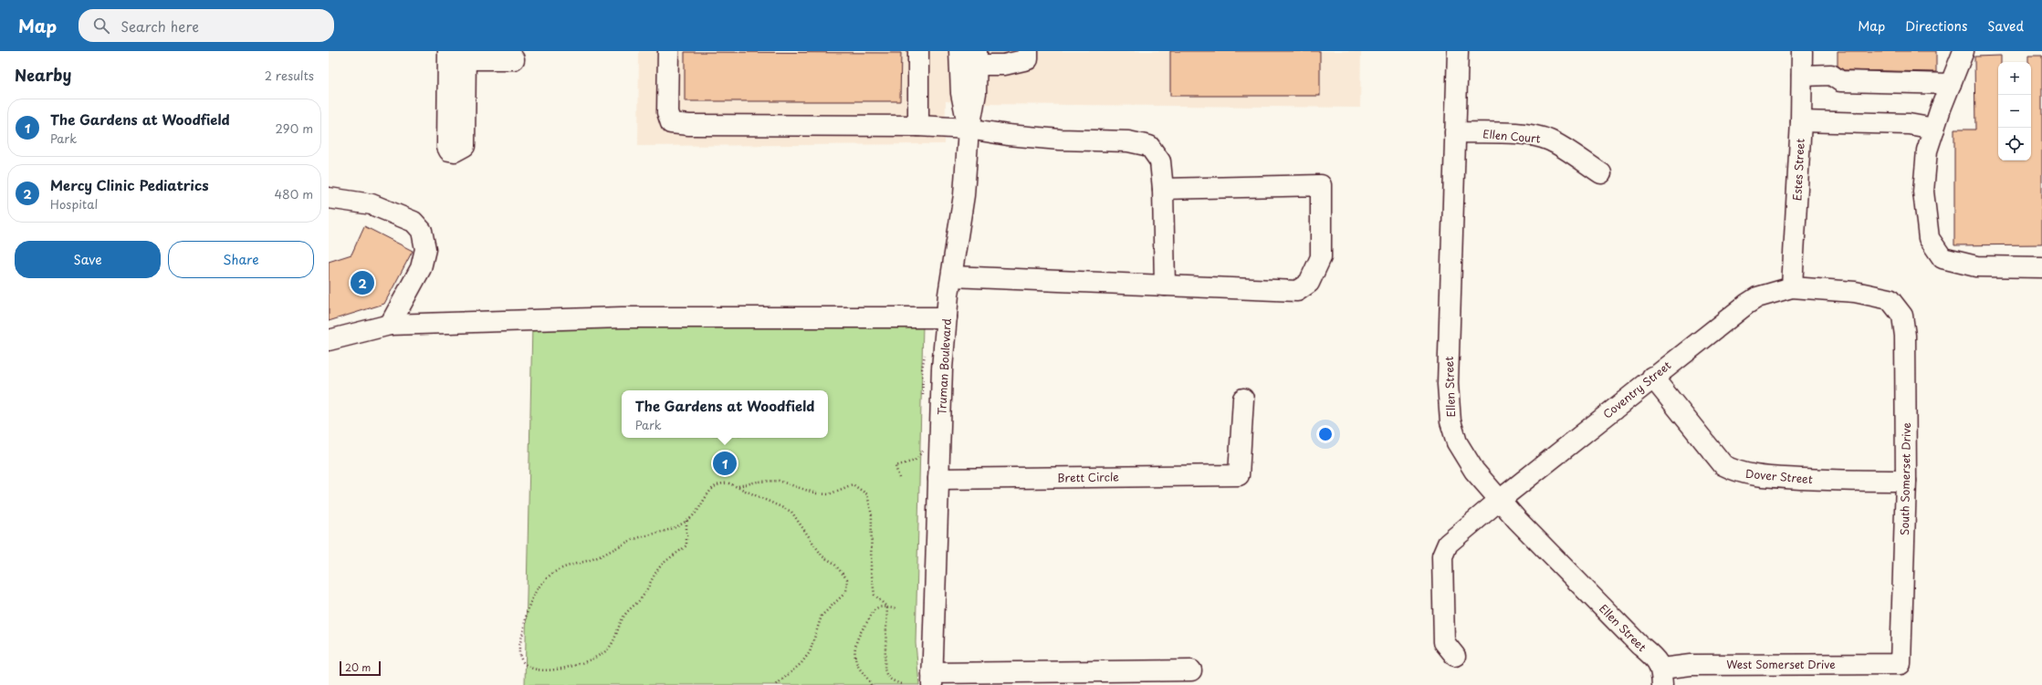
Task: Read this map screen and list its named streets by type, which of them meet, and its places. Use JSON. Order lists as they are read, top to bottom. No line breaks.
{"streets":{"street":["Ellen Court","Estes Street","Truman Boulevard","Ellen Street","Coventry Street","Dover Street","Brett Circle","South Somerset Drive","West Somerset Drive"]},"crossings":[["Ellen Court","Ellen Street"],["Estes Street","Coventry Street"],["Truman Boulevard","Brett Circle"],["Ellen Street","Coventry Street"],["Ellen Street","West Somerset Drive"],["Coventry Street","Dover Street"],["Coventry Street","South Somerset Drive"],["Dover Street","South Somerset Drive"],["South Somerset Drive","West Somerset Drive"]],"scale_bar":"20 m","page":{"header":"Map","search":"Search here","nav":["Map","Directions","Saved"],"heading":["Nearby","2 results"],"map_buttons":["+","−"],"list":[{"mark":"1","name":"The Gardens at Woodfield","note":"Park","value":"290 m"},{"mark":"2","name":"Mercy Clinic Pediatrics","note":"Hospital","value":"480 m"}],"buttons":["Save","Share"],"pins":["2","1"],"popup":["The Gardens at Woodfield","Park"],"scale":"20 m"}}
